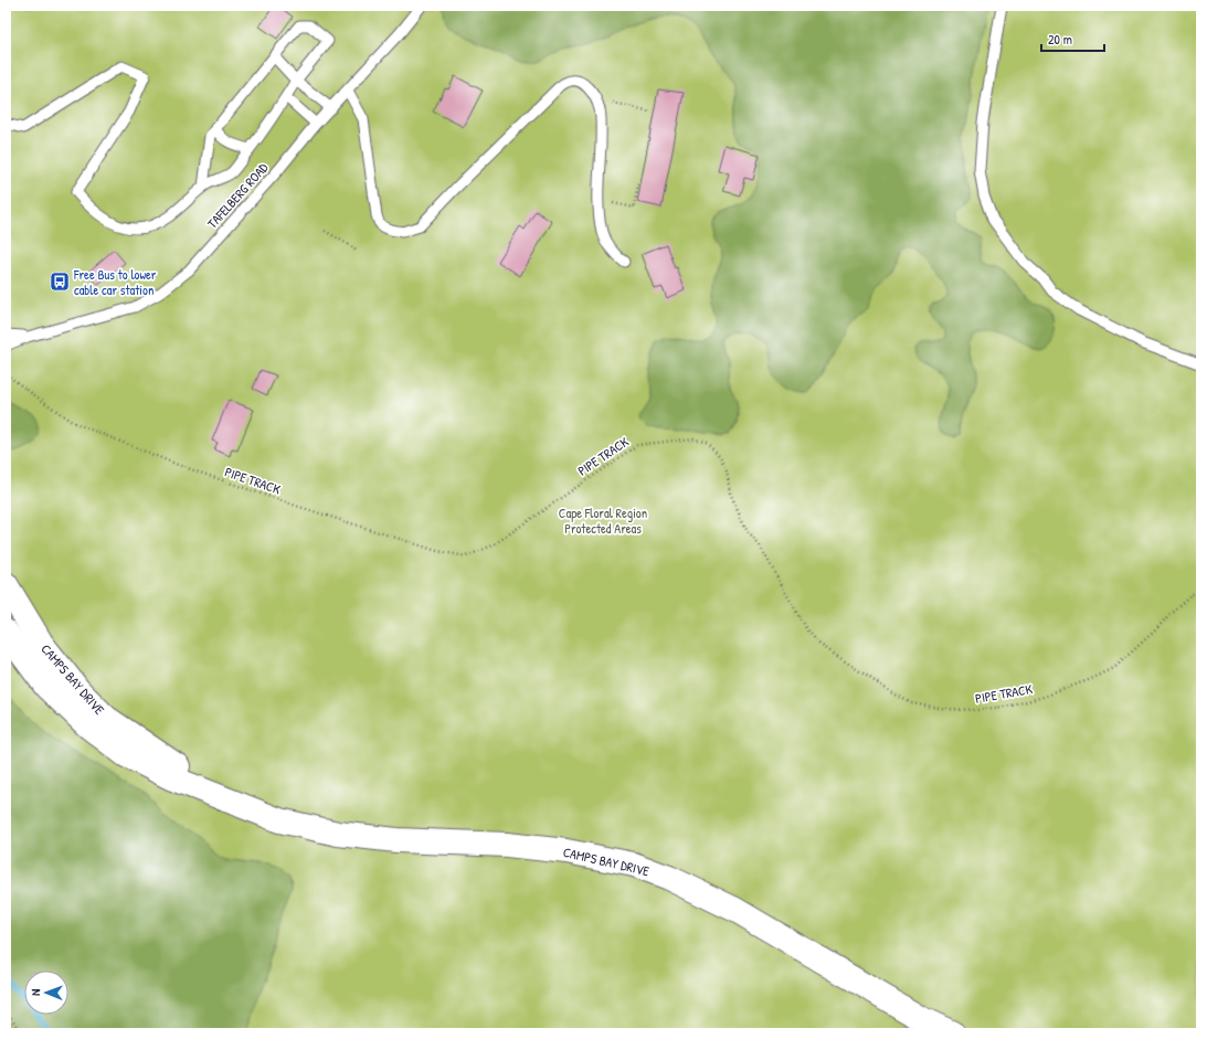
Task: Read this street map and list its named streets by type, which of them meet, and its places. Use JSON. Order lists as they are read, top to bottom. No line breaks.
{"streets":{"main road":["CAMPS BAY DRIVE"],"lane":["TAFELBERG ROAD"],"path":["PIPE TRACK"]},"parks":["Cape Floral Region Protected Areas"],"places":{"bus stop":["Free Bus to lower cable car station"]},"scale_bar":"20 m","north":"left"}
